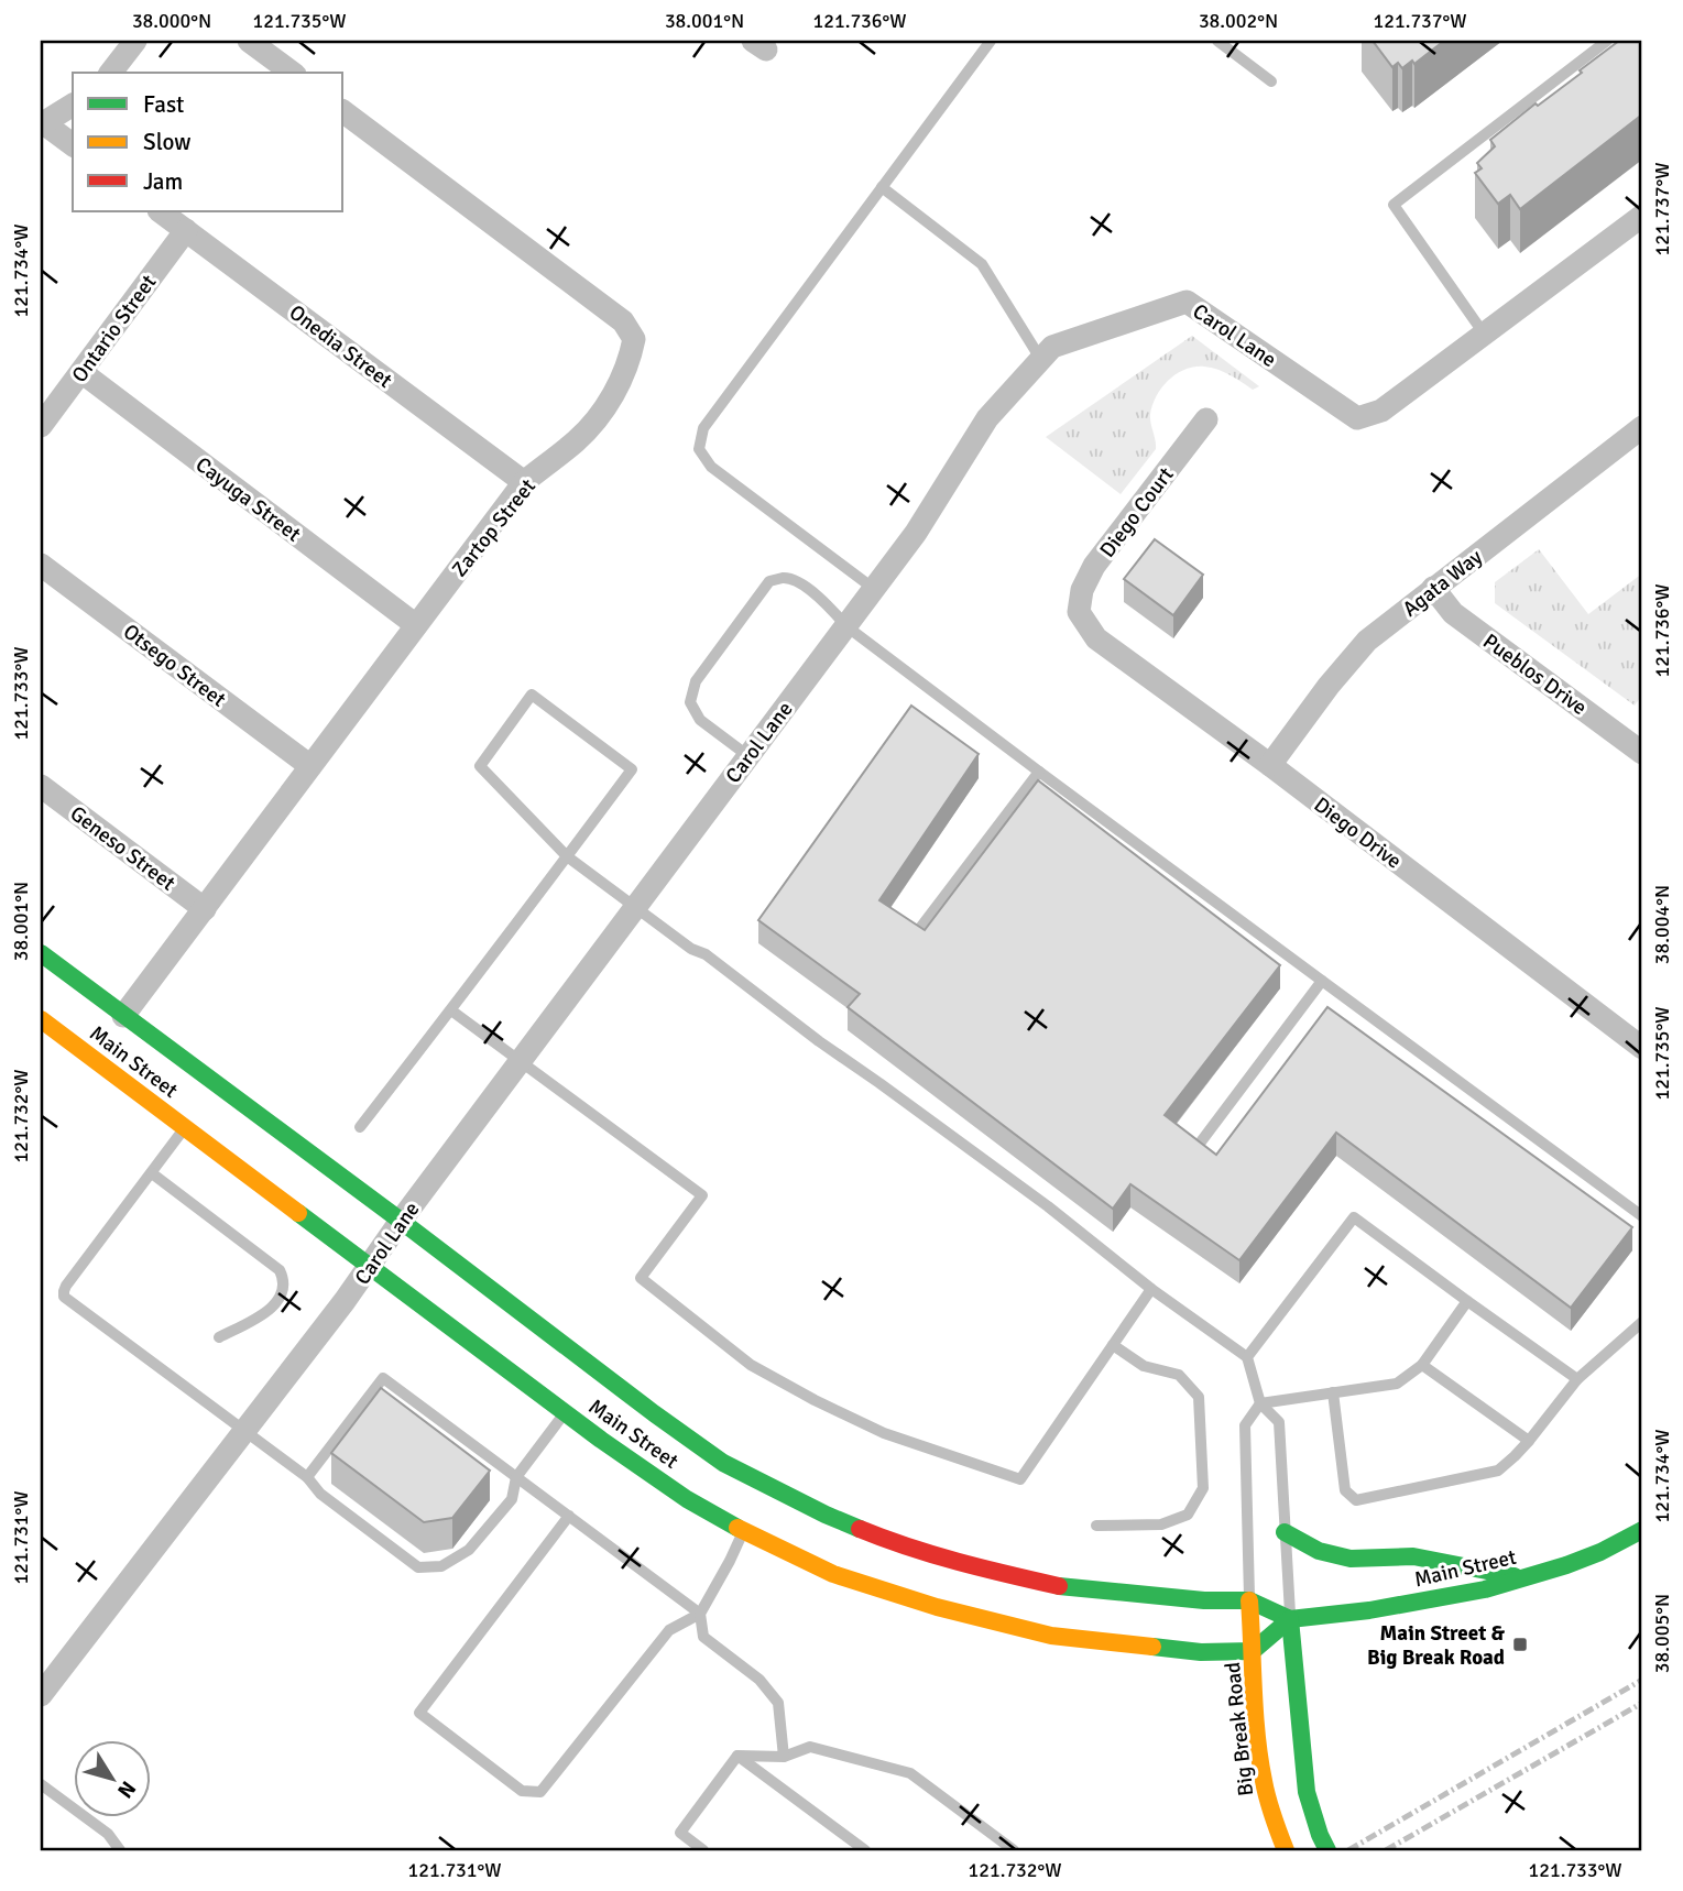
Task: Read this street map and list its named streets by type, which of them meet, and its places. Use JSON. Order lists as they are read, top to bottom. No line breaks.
{"streets":{"main road":["Main Street","Big Break Road"],"street":["Ontario Street","Carol Lane","Onedia Street","Cayuga Street","Diego Court","Zartop Street","Agata Way","Otsego Street","Pueblos Drive","Diego Drive","Geneso Street"]},"crossings":[["Ontario Street","Onedia Street"],["Ontario Street","Cayuga Street"],["Carol Lane","Main Street"],["Onedia Street","Zartop Street"],["Cayuga Street","Zartop Street"],["Diego Court","Diego Drive"],["Zartop Street","Otsego Street"],["Zartop Street","Geneso Street"],["Zartop Street","Main Street"],["Agata Way","Pueblos Drive"],["Agata Way","Diego Drive"],["Main Street","Big Break Road"]],"places":{"transit":["Main Street & Big Break Road"]},"legend":["Fast","Slow","Jam"],"north":"bottom right","coordinates":["38.000°N","121.735°W","38.001°N","121.736°W","38.002°N","121.737°W","121.734°W","121.733°W","38.004°N","121.732°W","121.731°W","38.005°N"]}
